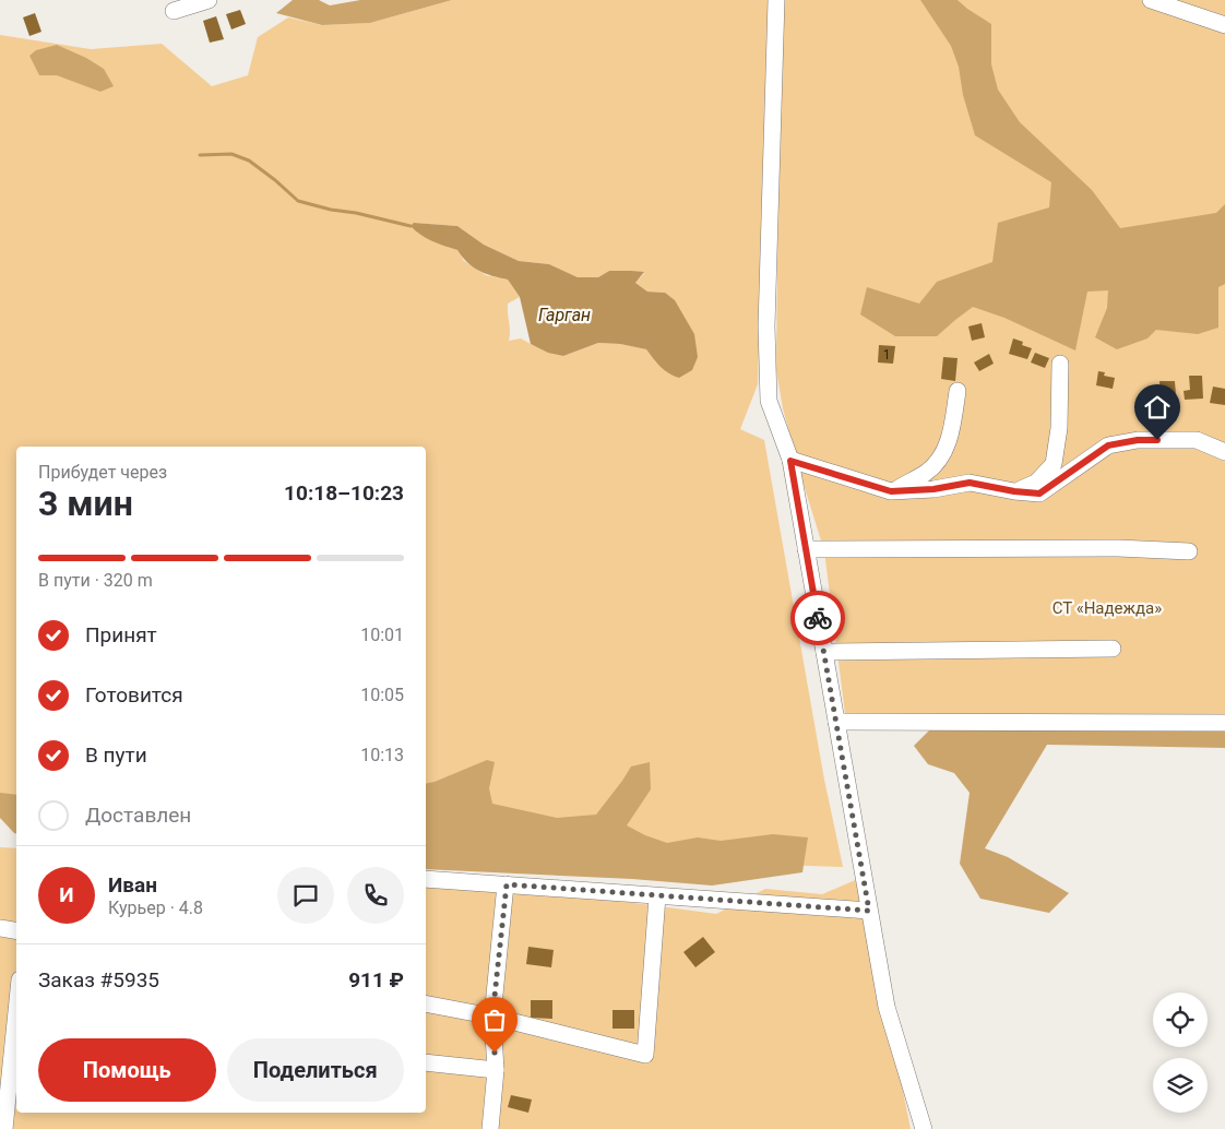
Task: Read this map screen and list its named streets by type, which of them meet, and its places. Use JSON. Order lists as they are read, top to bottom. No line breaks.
{"water":["Гарган"],"parks":["СТ «Надежда»"],"house_numbers":["1"],"page":{"heading":["3 мин","Прибудет через","10:18–10:23"],"panel":["Иван","Курьер · 4.8","Заказ #5935","911 ₽"],"bar":"В пути · 320 m","list":[["Принят","10:01"],["Готовится","10:05"],["В пути","10:13"],"Доставлен"],"round":"И","buttons":["Помощь","Поделиться"]}}
